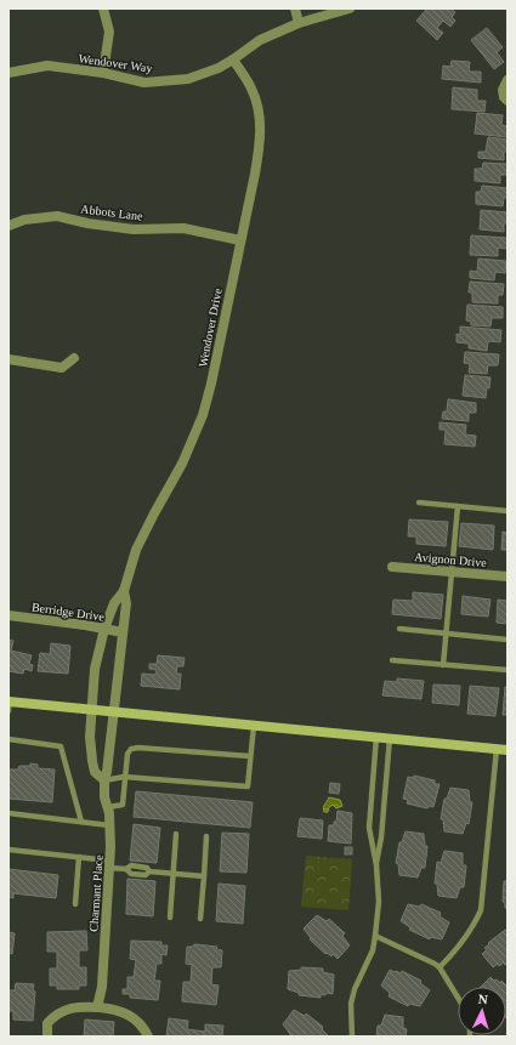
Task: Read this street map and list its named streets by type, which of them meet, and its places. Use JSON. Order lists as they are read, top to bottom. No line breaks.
{"streets":{"street":["Wendover Way","Abbots Lane","Wendover Drive","Avignon Drive","Berridge Drive","Charmant Place"]},"crossings":[["Wendover Way","Wendover Drive"],["Abbots Lane","Wendover Drive"],["Wendover Drive","Berridge Drive"],["Wendover Drive","Charmant Place"]],"north":"top"}
